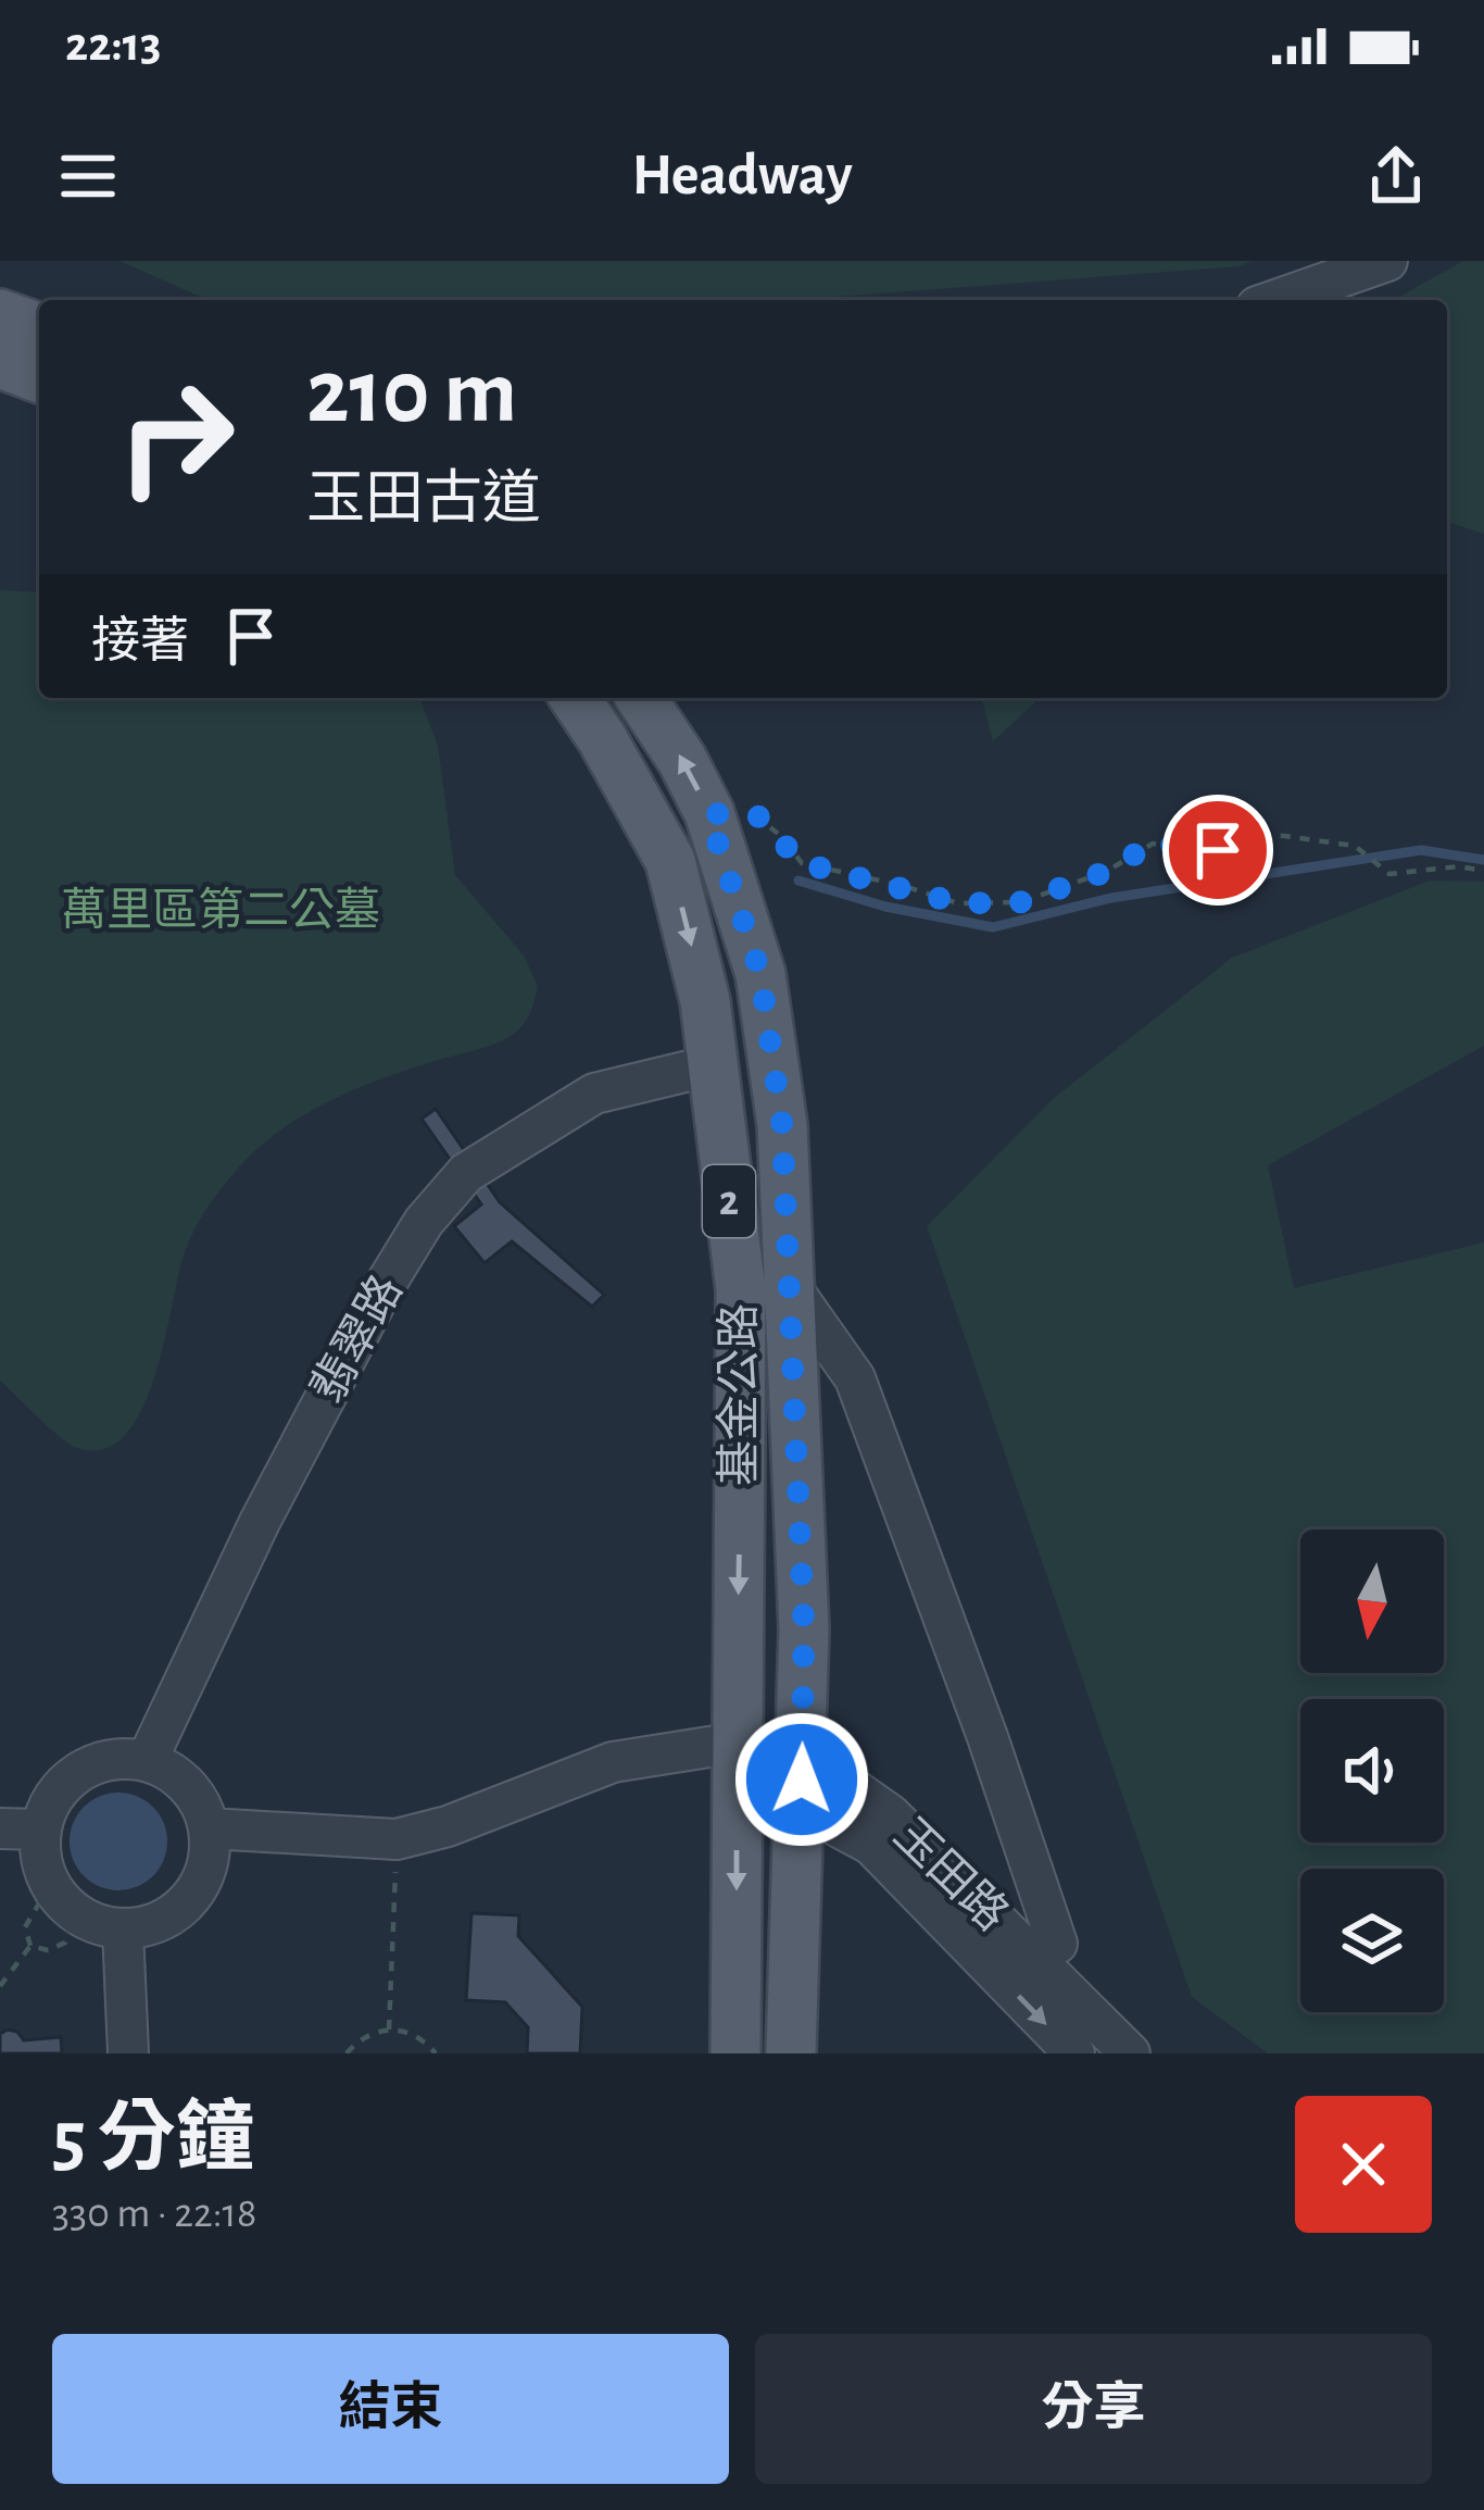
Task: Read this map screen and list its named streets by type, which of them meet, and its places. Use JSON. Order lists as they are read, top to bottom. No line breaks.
{"streets":{"main road":["2","基金公路"],"street":["翡翠路","玉田路"]},"crossings":[["翡翠路","基金公路"],["基金公路","玉田路"]],"parks":["萬里區第二公墓"],"north":"bottom","page":{"status":"22:13","header":"Headway","turn":["210 m","玉田古道"],"then":"接著","heading":["5 分鐘","330 m · 22:18"],"buttons":["結束","分享"]}}
